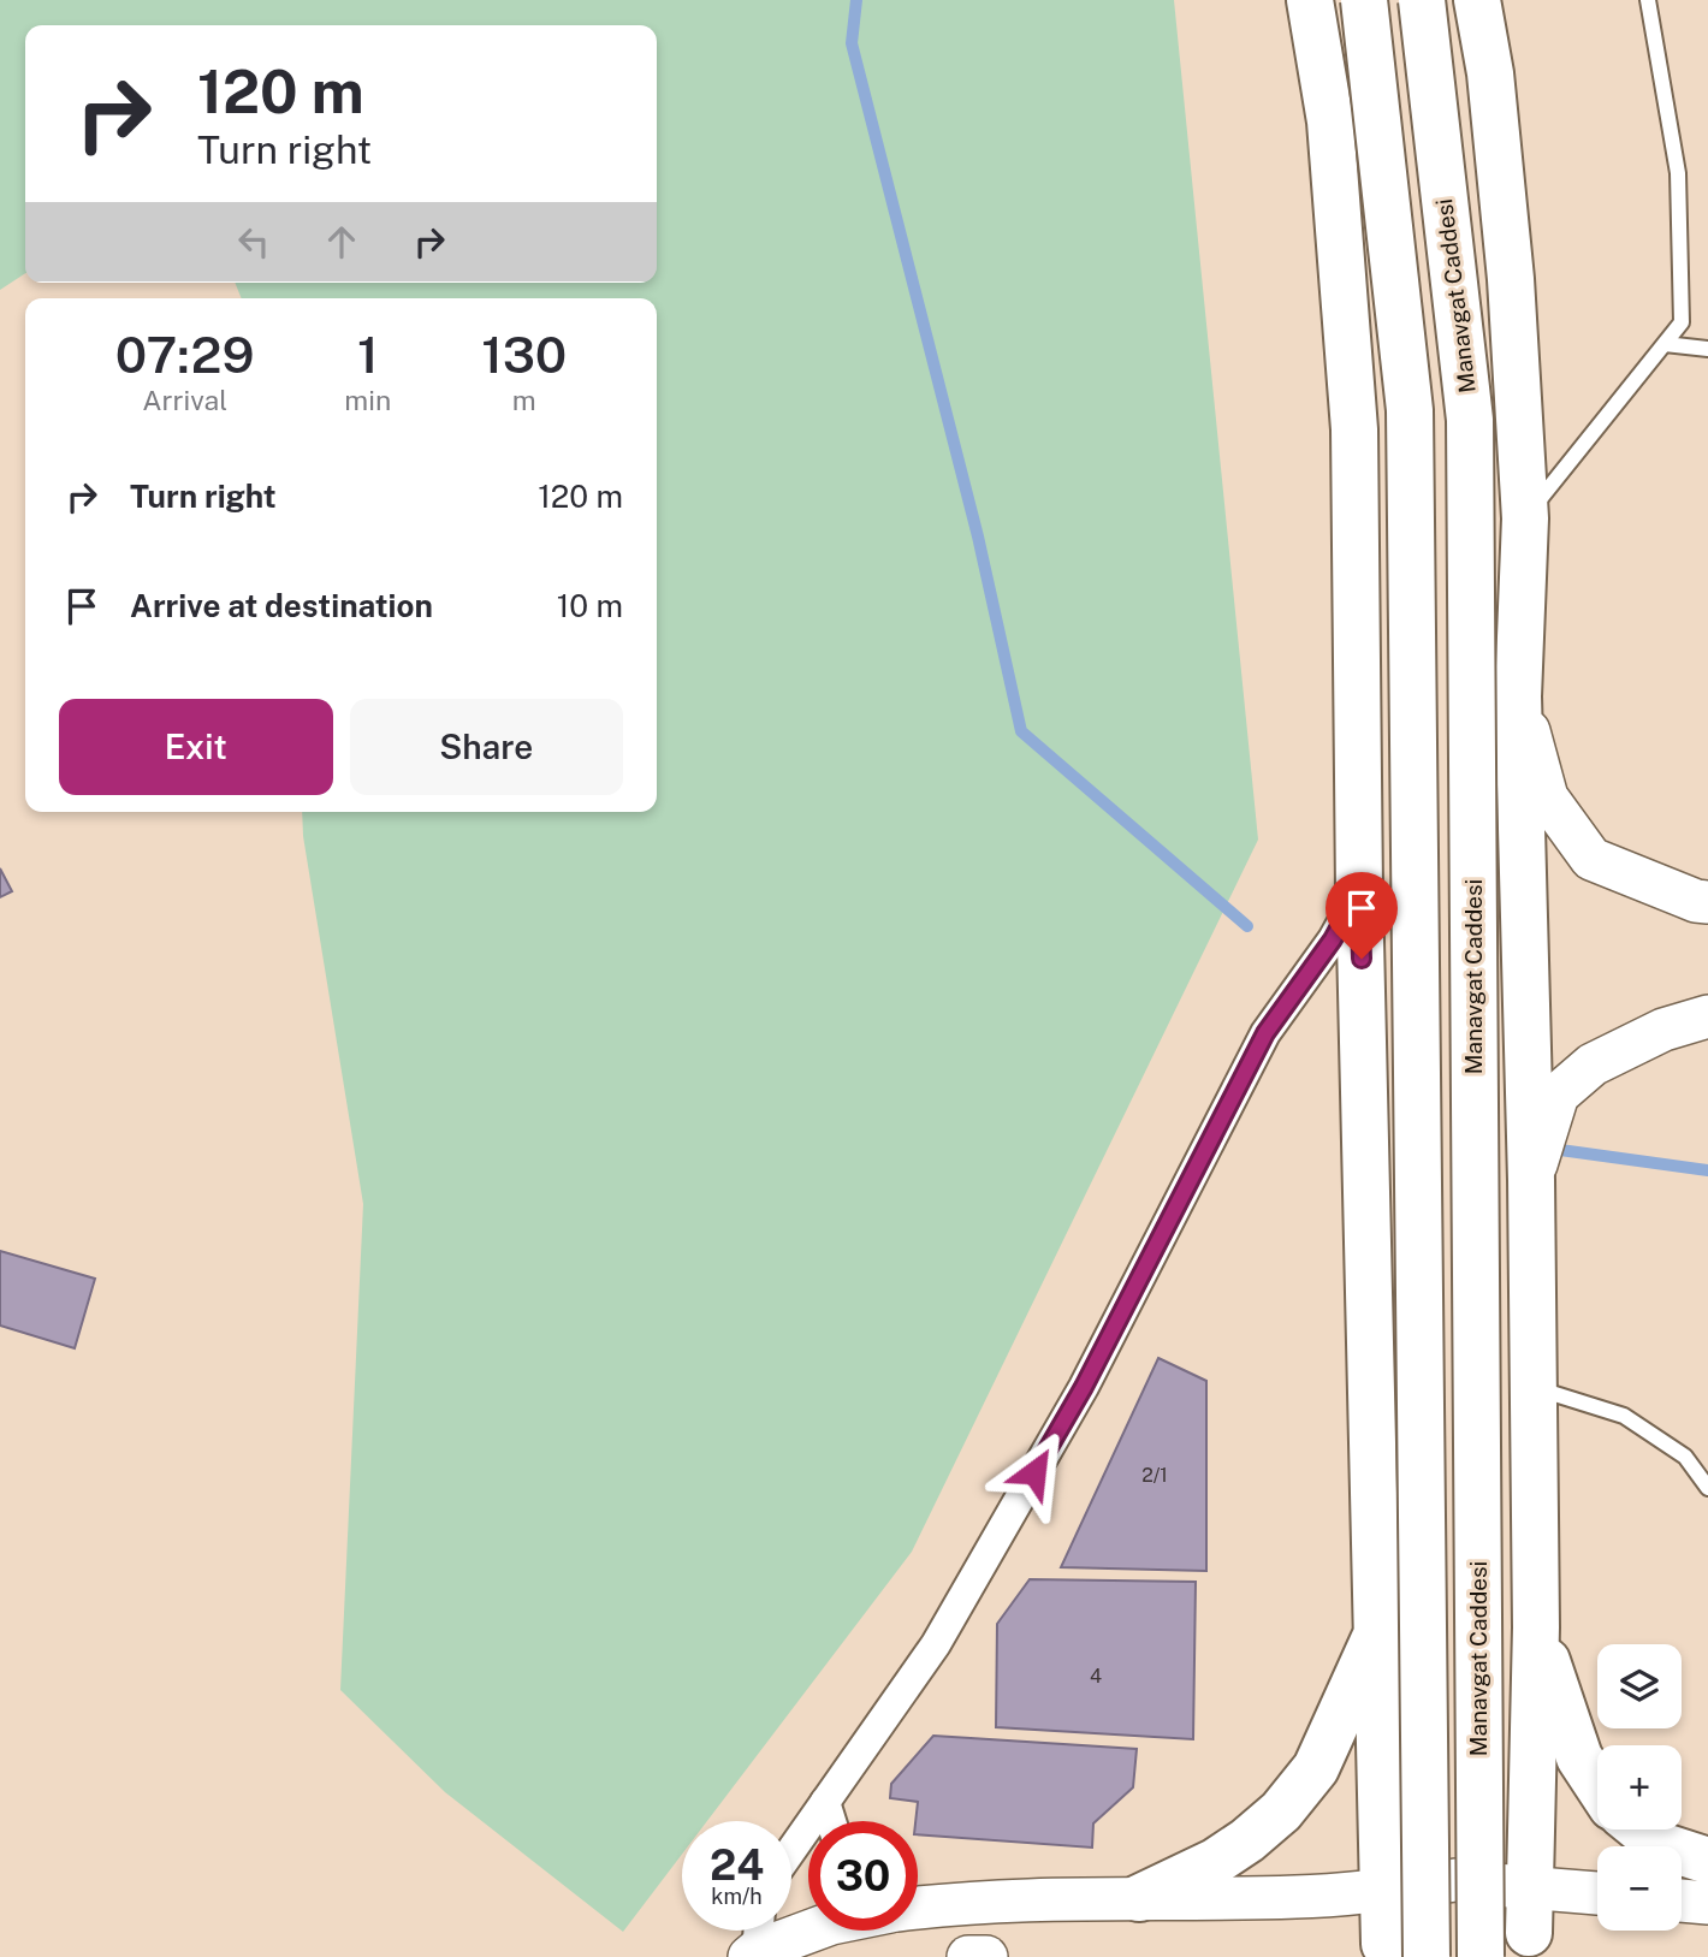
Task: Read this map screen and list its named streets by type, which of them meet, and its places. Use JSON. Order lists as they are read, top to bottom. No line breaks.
{"streets":{"highway":["Manavgat Caddesi"]},"house_numbers":["2/1","4"],"page":{"turn":["120 m","Turn right"],"eta":["07:29","Arrival","1","min","130","m"],"list":[{"name":"Turn right","value":"120 m"},{"name":"Arrive at destination","value":"10 m"}],"buttons":["Exit","Share"],"map_buttons":["+","−"],"speed":"24 km/h","limit":"30"}}
